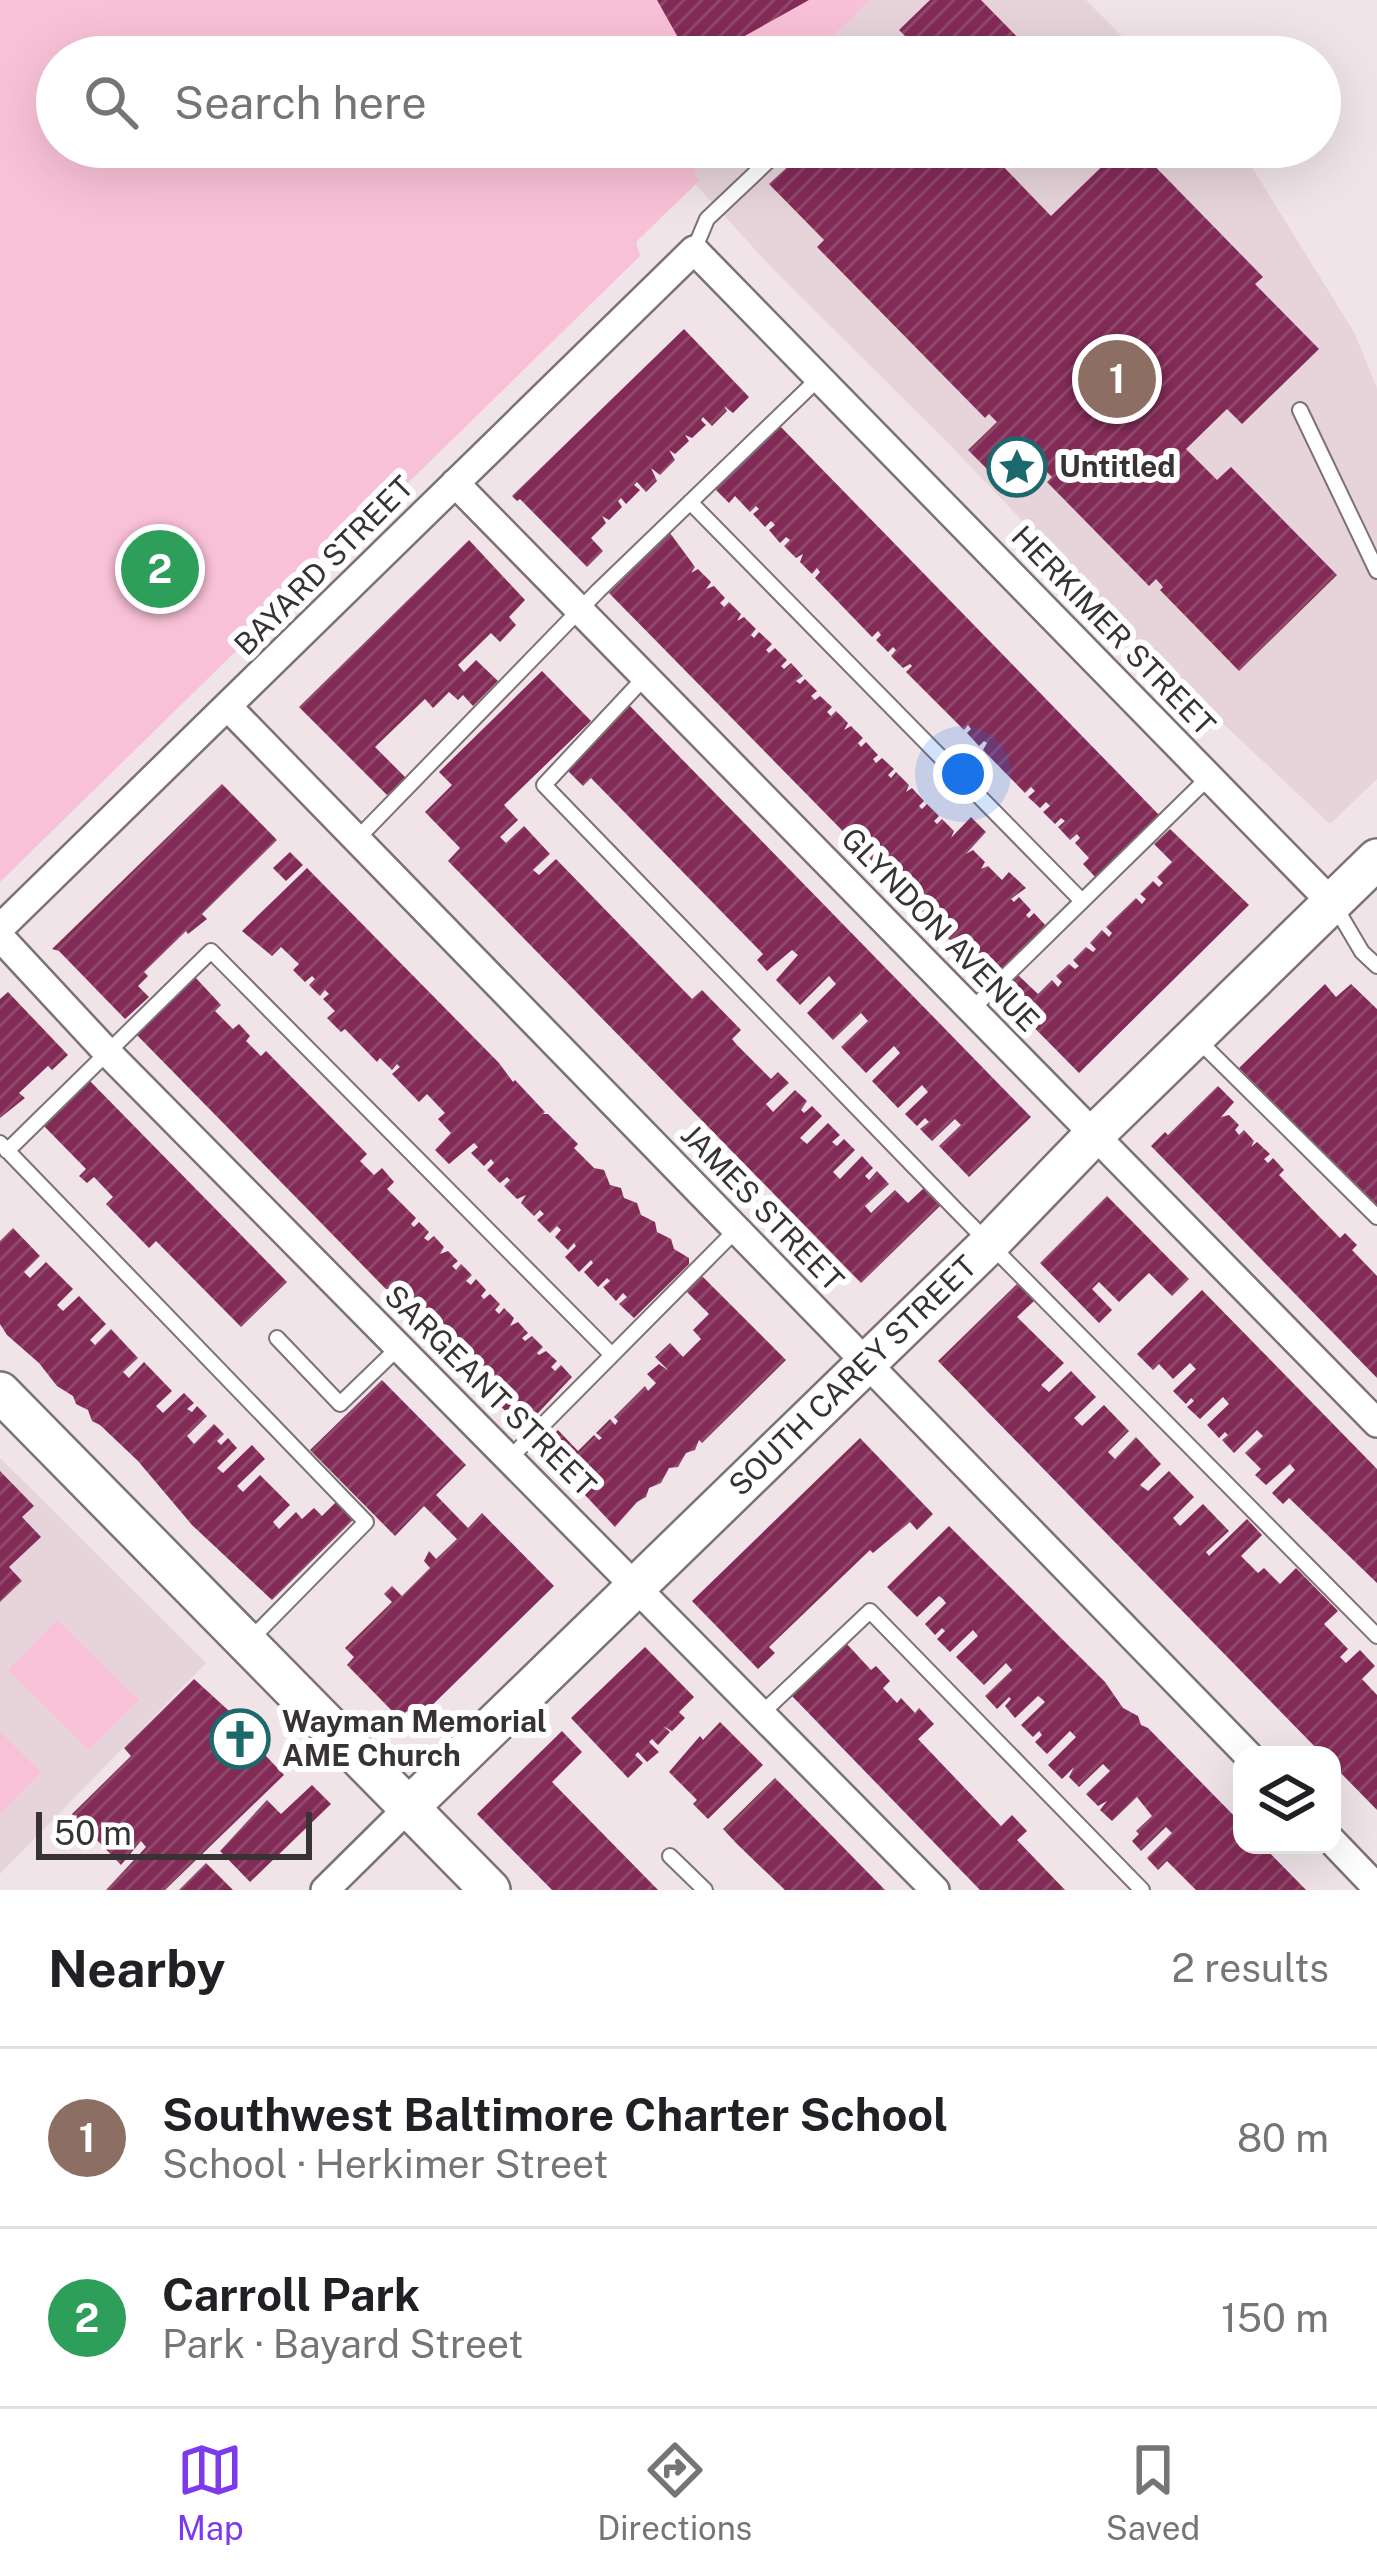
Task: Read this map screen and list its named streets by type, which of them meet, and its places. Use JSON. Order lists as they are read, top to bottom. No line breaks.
{"streets":{"main road":["SOUTH CAREY STREET"],"street":["BAYARD STREET","HERKIMER STREET","GLYNDON AVENUE","JAMES STREET","SARGEANT STREET"]},"crossings":[["BAYARD STREET","HERKIMER STREET"],["BAYARD STREET","GLYNDON AVENUE"],["BAYARD STREET","JAMES STREET"],["HERKIMER STREET","SOUTH CAREY STREET"],["GLYNDON AVENUE","SOUTH CAREY STREET"],["JAMES STREET","SOUTH CAREY STREET"],["SOUTH CAREY STREET","SARGEANT STREET"]],"places":{"place":["Untitled"],"church":["Wayman Memorial AME Church"]},"scale_bar":"50 m","page":{"search":"Search here","pins":["1","2"],"scale":"50 m","heading":["Nearby","2 results"],"list":[{"mark":"1","name":"Southwest Baltimore Charter School","note":"School · Herkimer Street","value":"80 m"},{"mark":"2","name":"Carroll Park","note":"Park · Bayard Street","value":"150 m"}],"nav":["Map","Directions","Saved"]}}
